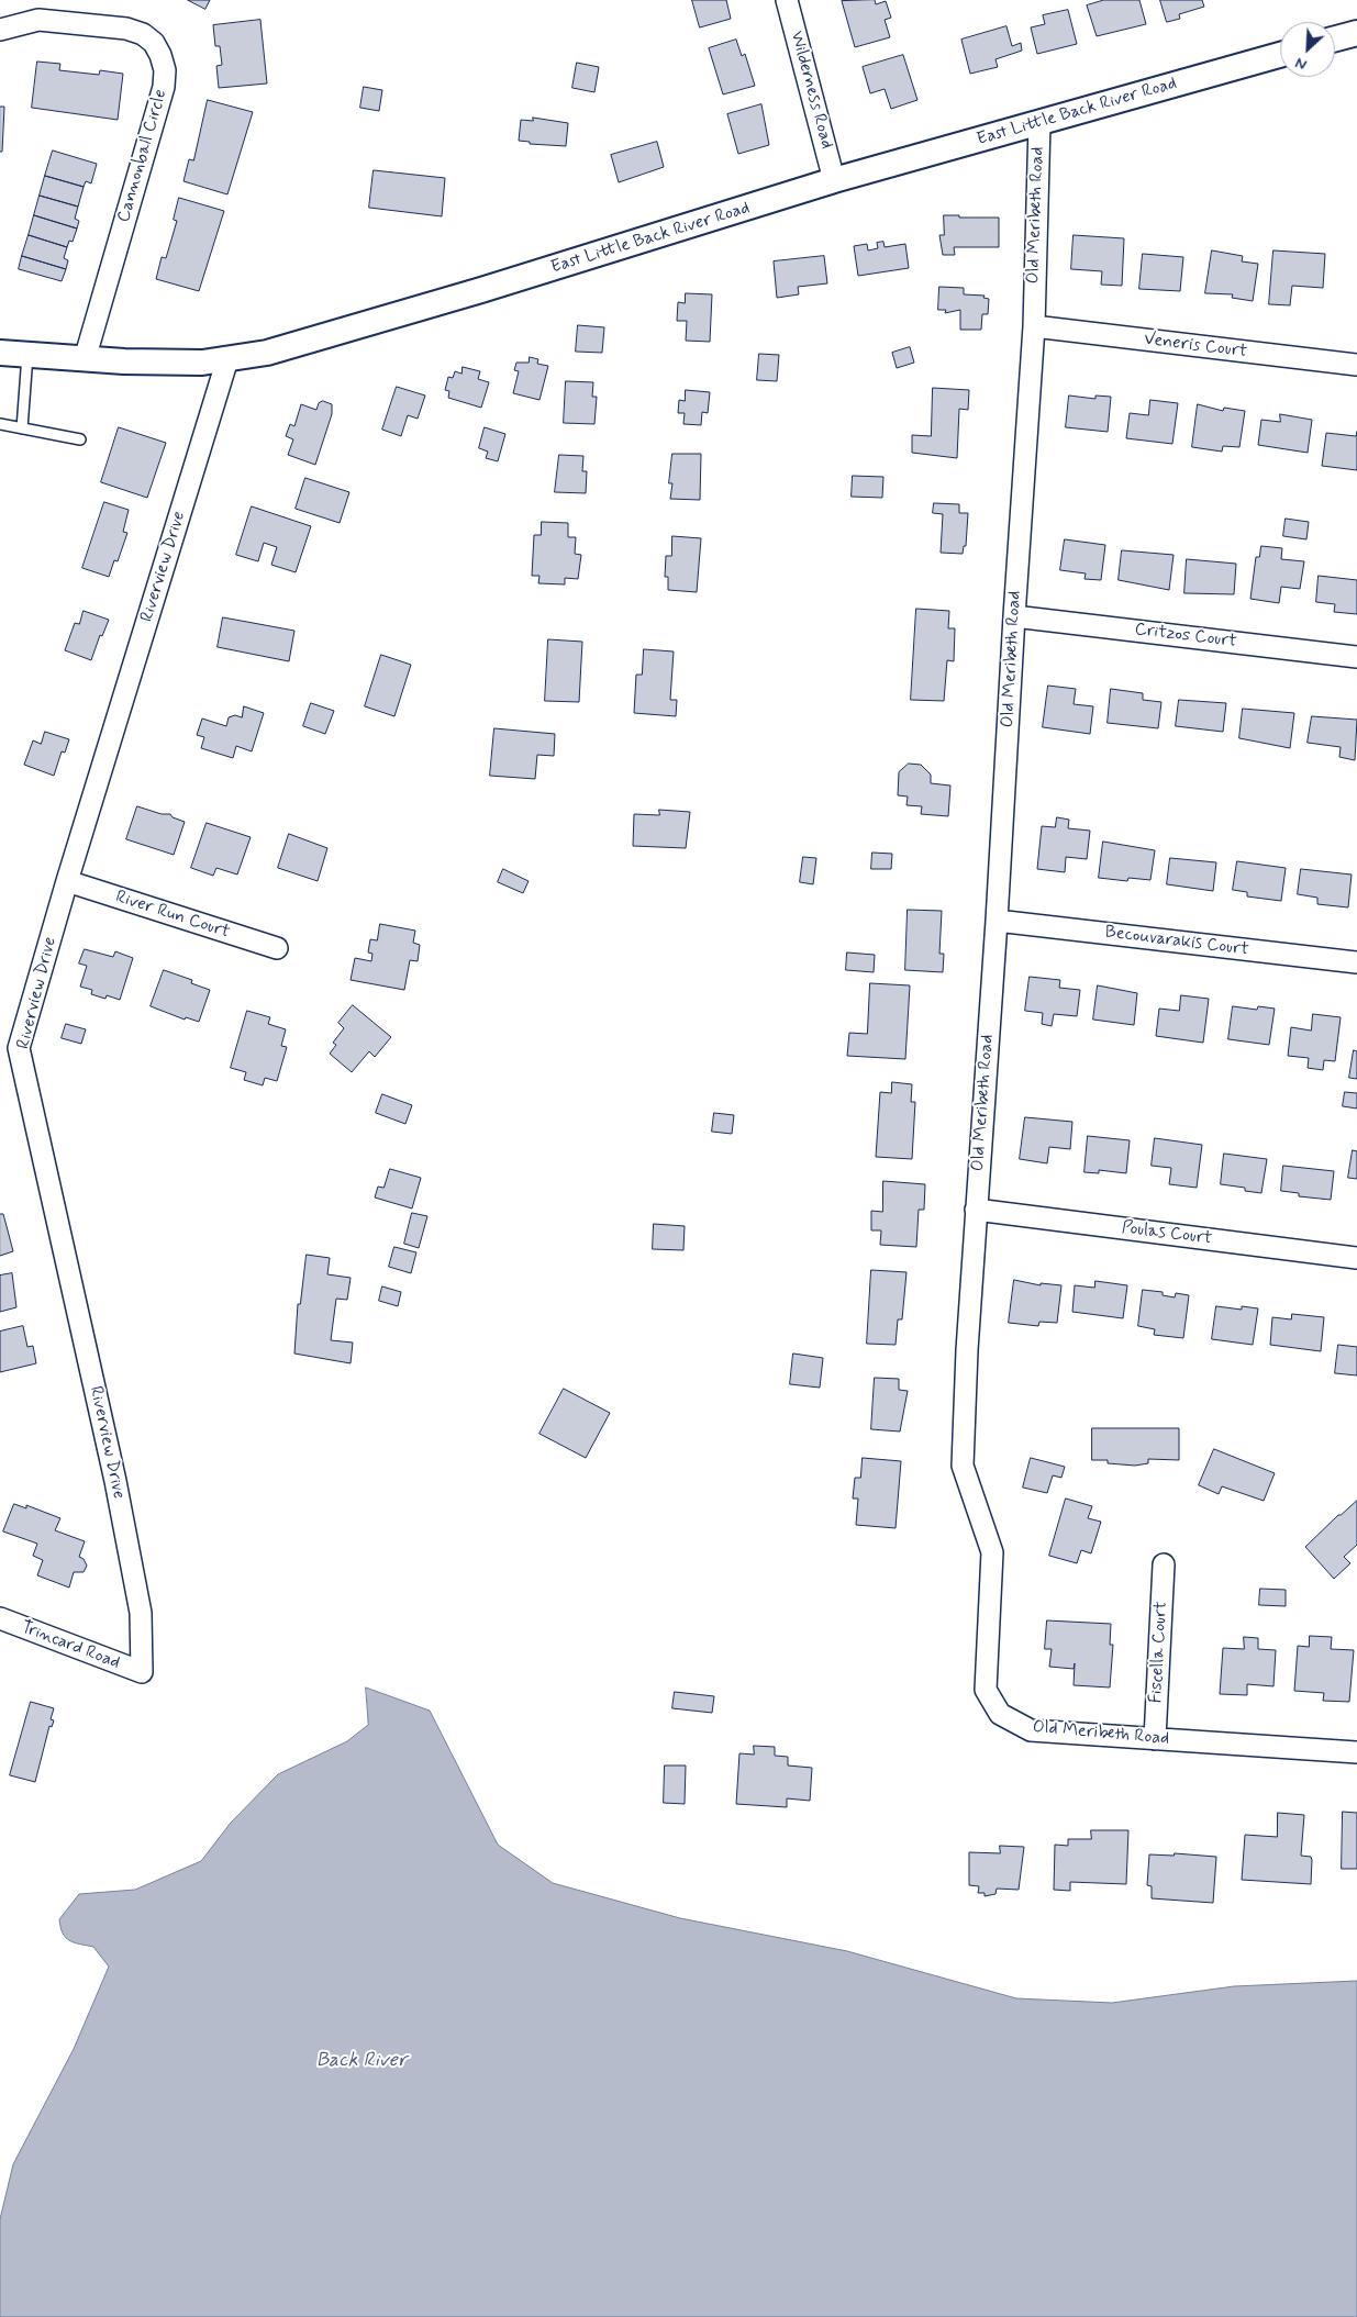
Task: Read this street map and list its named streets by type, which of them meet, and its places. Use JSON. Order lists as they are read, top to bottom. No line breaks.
{"streets":{"street":["Wilderness Road","East Little Back River Road","Cannonball Circle","Old Meribeth Road","Veneris Court","Riverview Drive","Critzos Court","River Run Court","Becouvarakis Court","Poulas Court","Trincard Road","Fiscella Court"]},"crossings":[["Wilderness Road","East Little Back River Road"],["East Little Back River Road","Cannonball Circle"],["East Little Back River Road","Old Meribeth Road"],["East Little Back River Road","Riverview Drive"],["Old Meribeth Road","Veneris Court"],["Old Meribeth Road","Critzos Court"],["Old Meribeth Road","Becouvarakis Court"],["Old Meribeth Road","Poulas Court"],["Old Meribeth Road","Fiscella Court"],["Riverview Drive","River Run Court"],["Riverview Drive","Trincard Road"]],"water":["Back River"],"north":"bottom left"}
